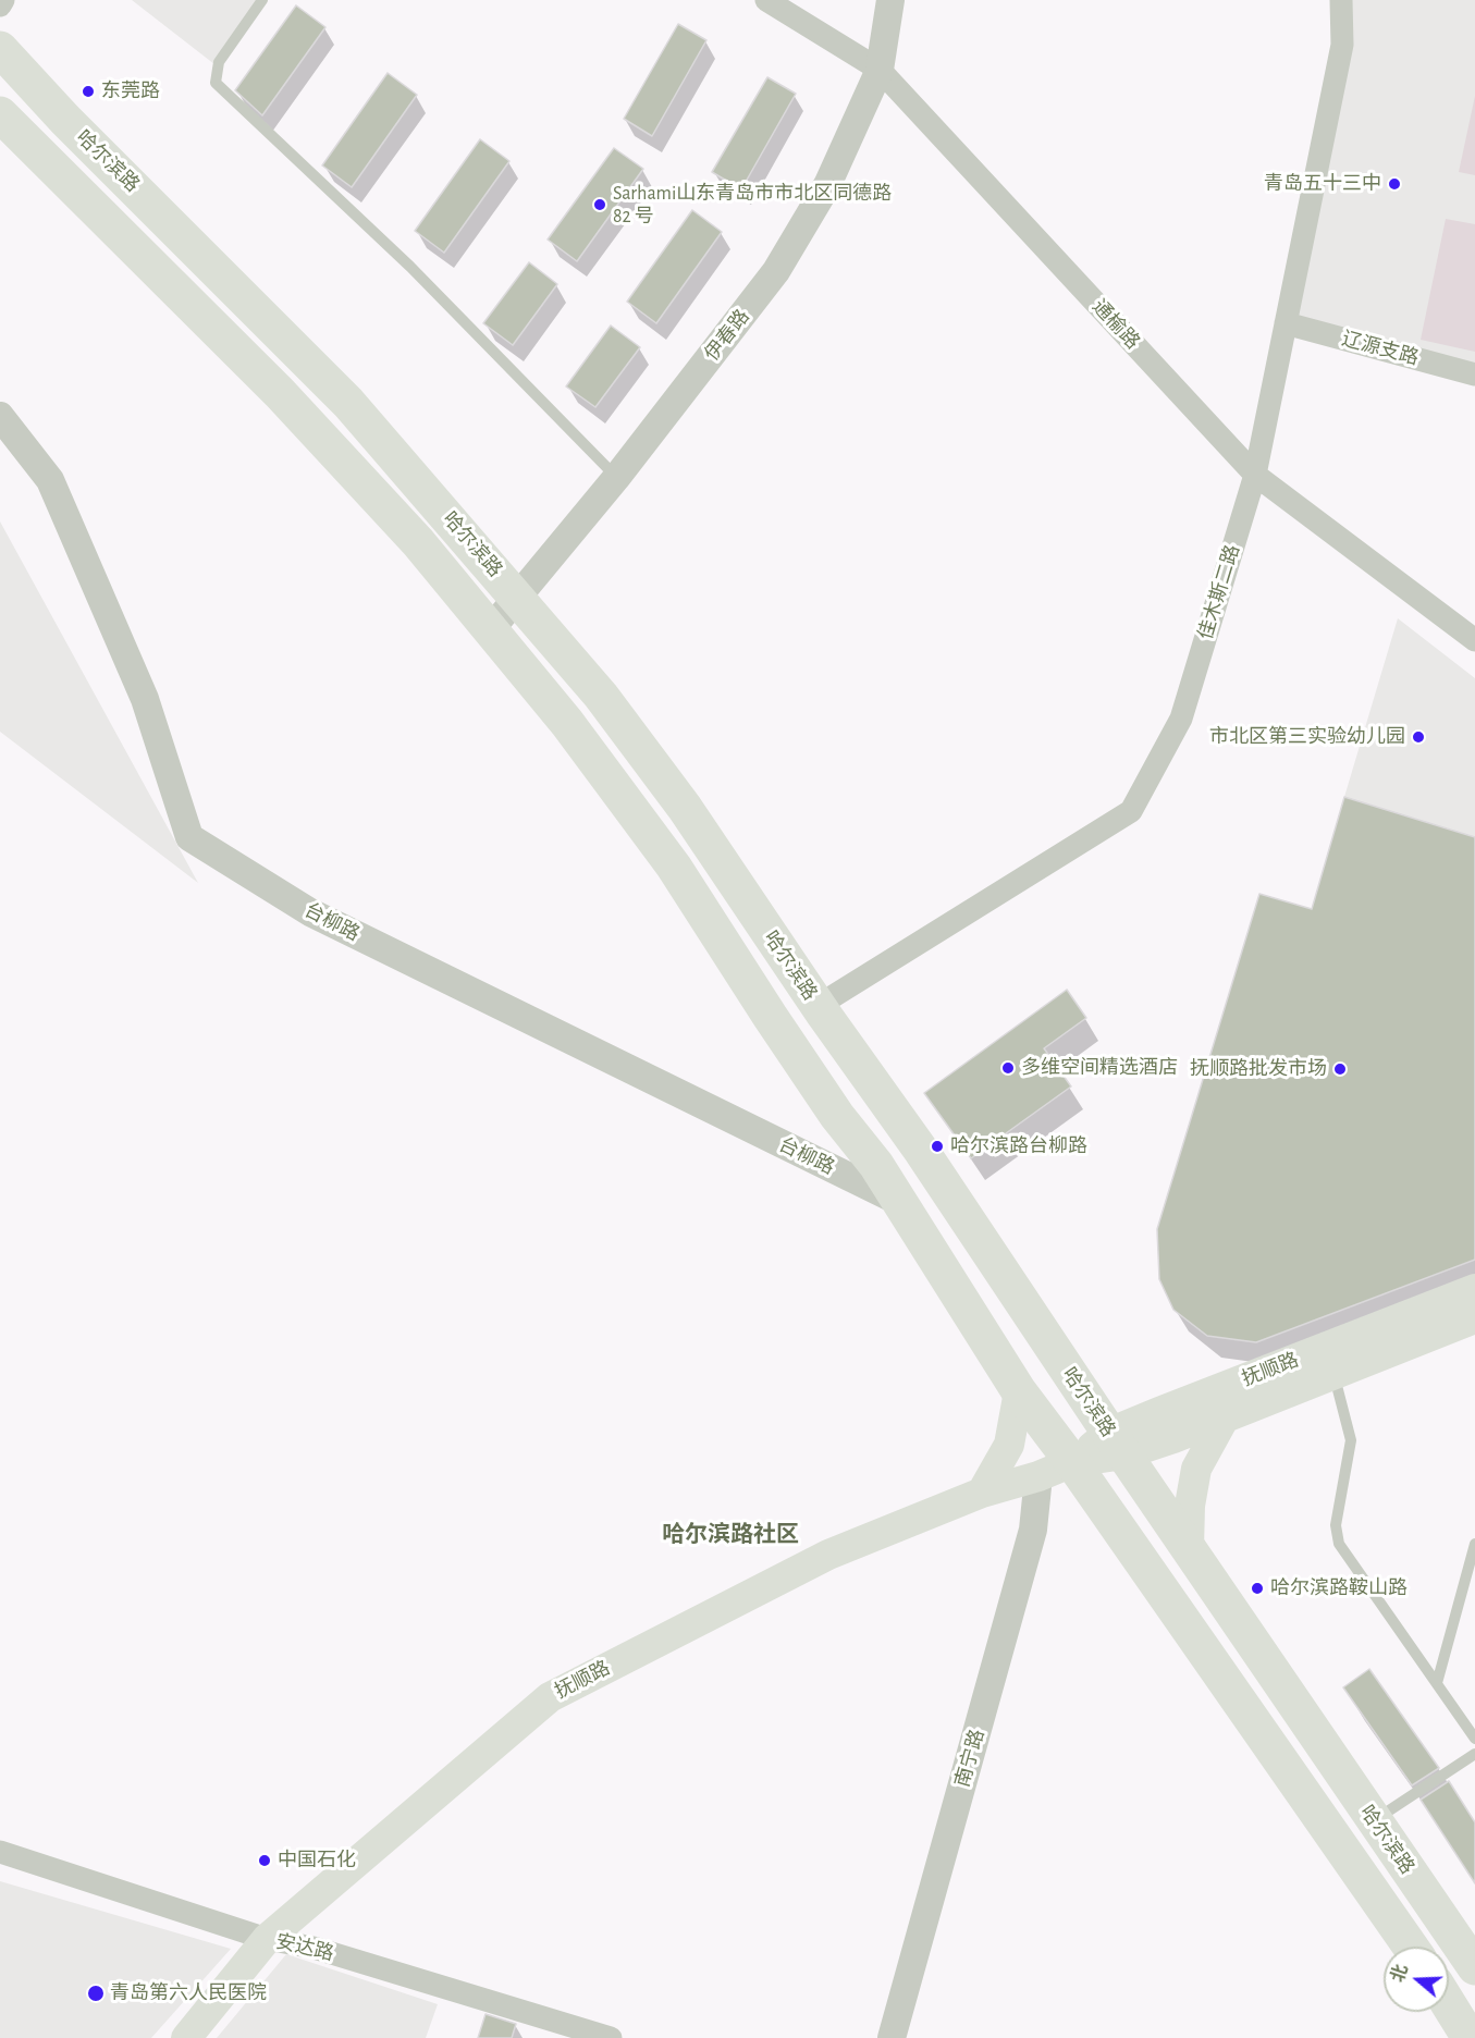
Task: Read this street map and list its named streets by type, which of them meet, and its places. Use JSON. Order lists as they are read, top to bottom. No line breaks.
{"streets":{"highway":["哈尔滨路"],"main road":["抚顺路"],"street":["通榆路","伊春路","辽源支路","佳木斯二路","台柳路","南宁路","安达路"]},"crossings":[["哈尔滨路","伊春路"],["哈尔滨路","佳木斯二路"],["哈尔滨路","台柳路"],["哈尔滨路","抚顺路"],["通榆路","伊春路"],["通榆路","佳木斯二路"],["辽源支路","佳木斯二路"],["抚顺路","南宁路"],["抚顺路","安达路"]],"districts":["哈尔滨路社区"],"places":["东莞路","青岛五十三中","Sarhami山东青岛市市北区同德路 82 号","市北区第三实验幼儿园","多维空间精选酒店","抚顺路批发市场","哈尔滨路台柳路","哈尔滨路鞍山路","中国石化","青岛第六人民医院"],"north":"left"}
